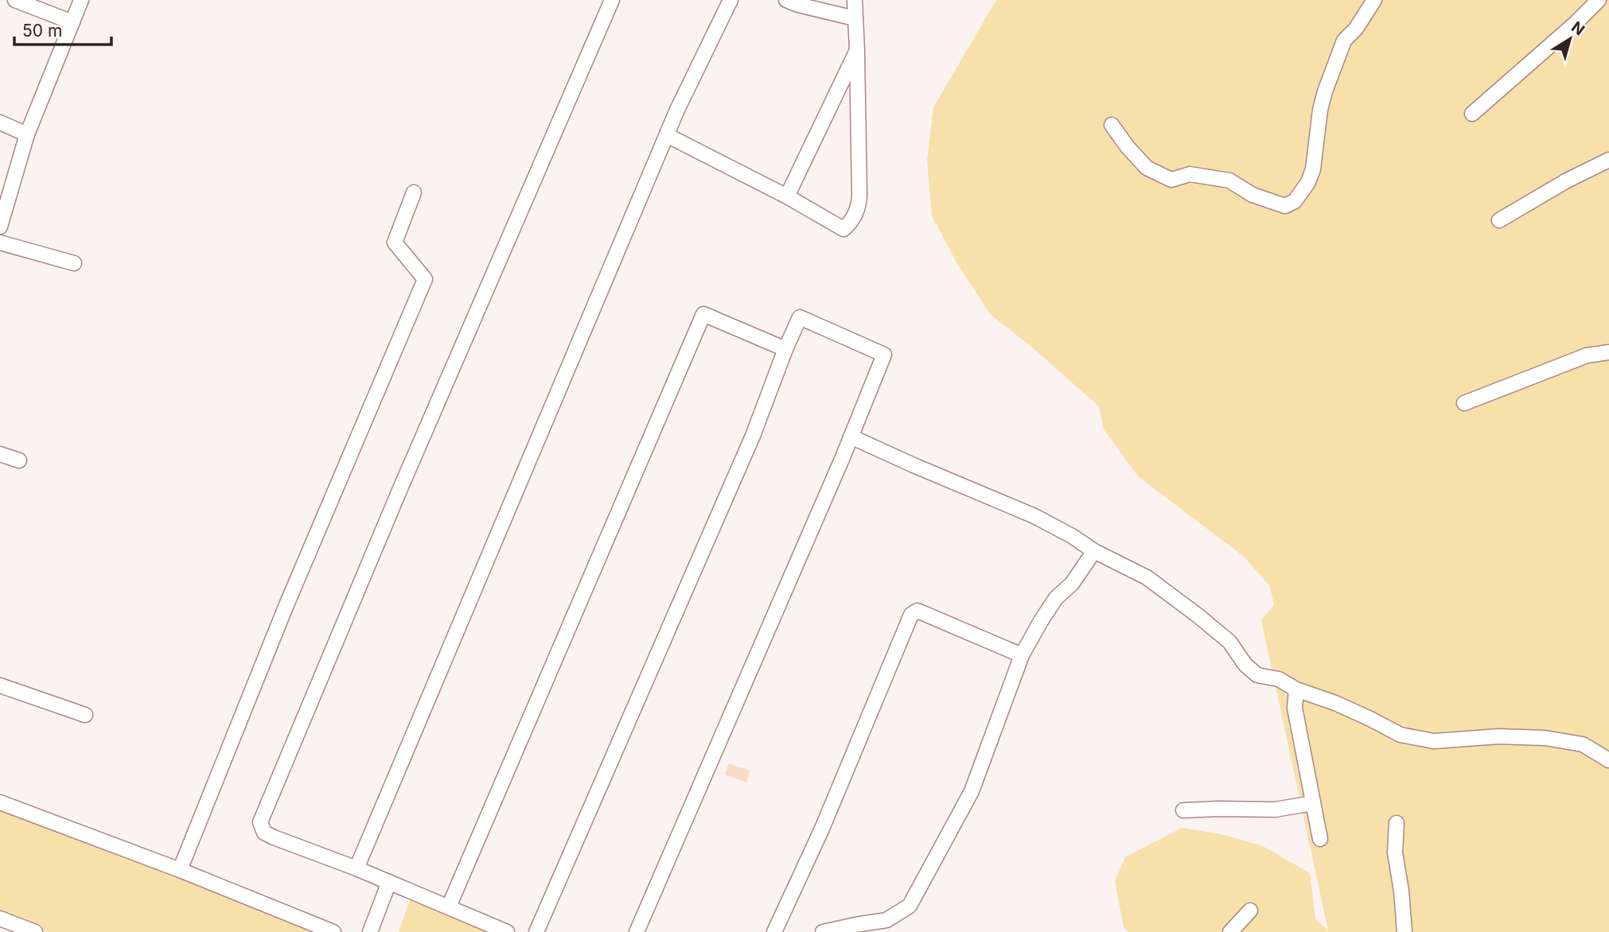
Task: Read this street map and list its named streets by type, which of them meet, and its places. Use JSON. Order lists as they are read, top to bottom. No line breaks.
{"scale_bar":"50 m","north":"top right"}
